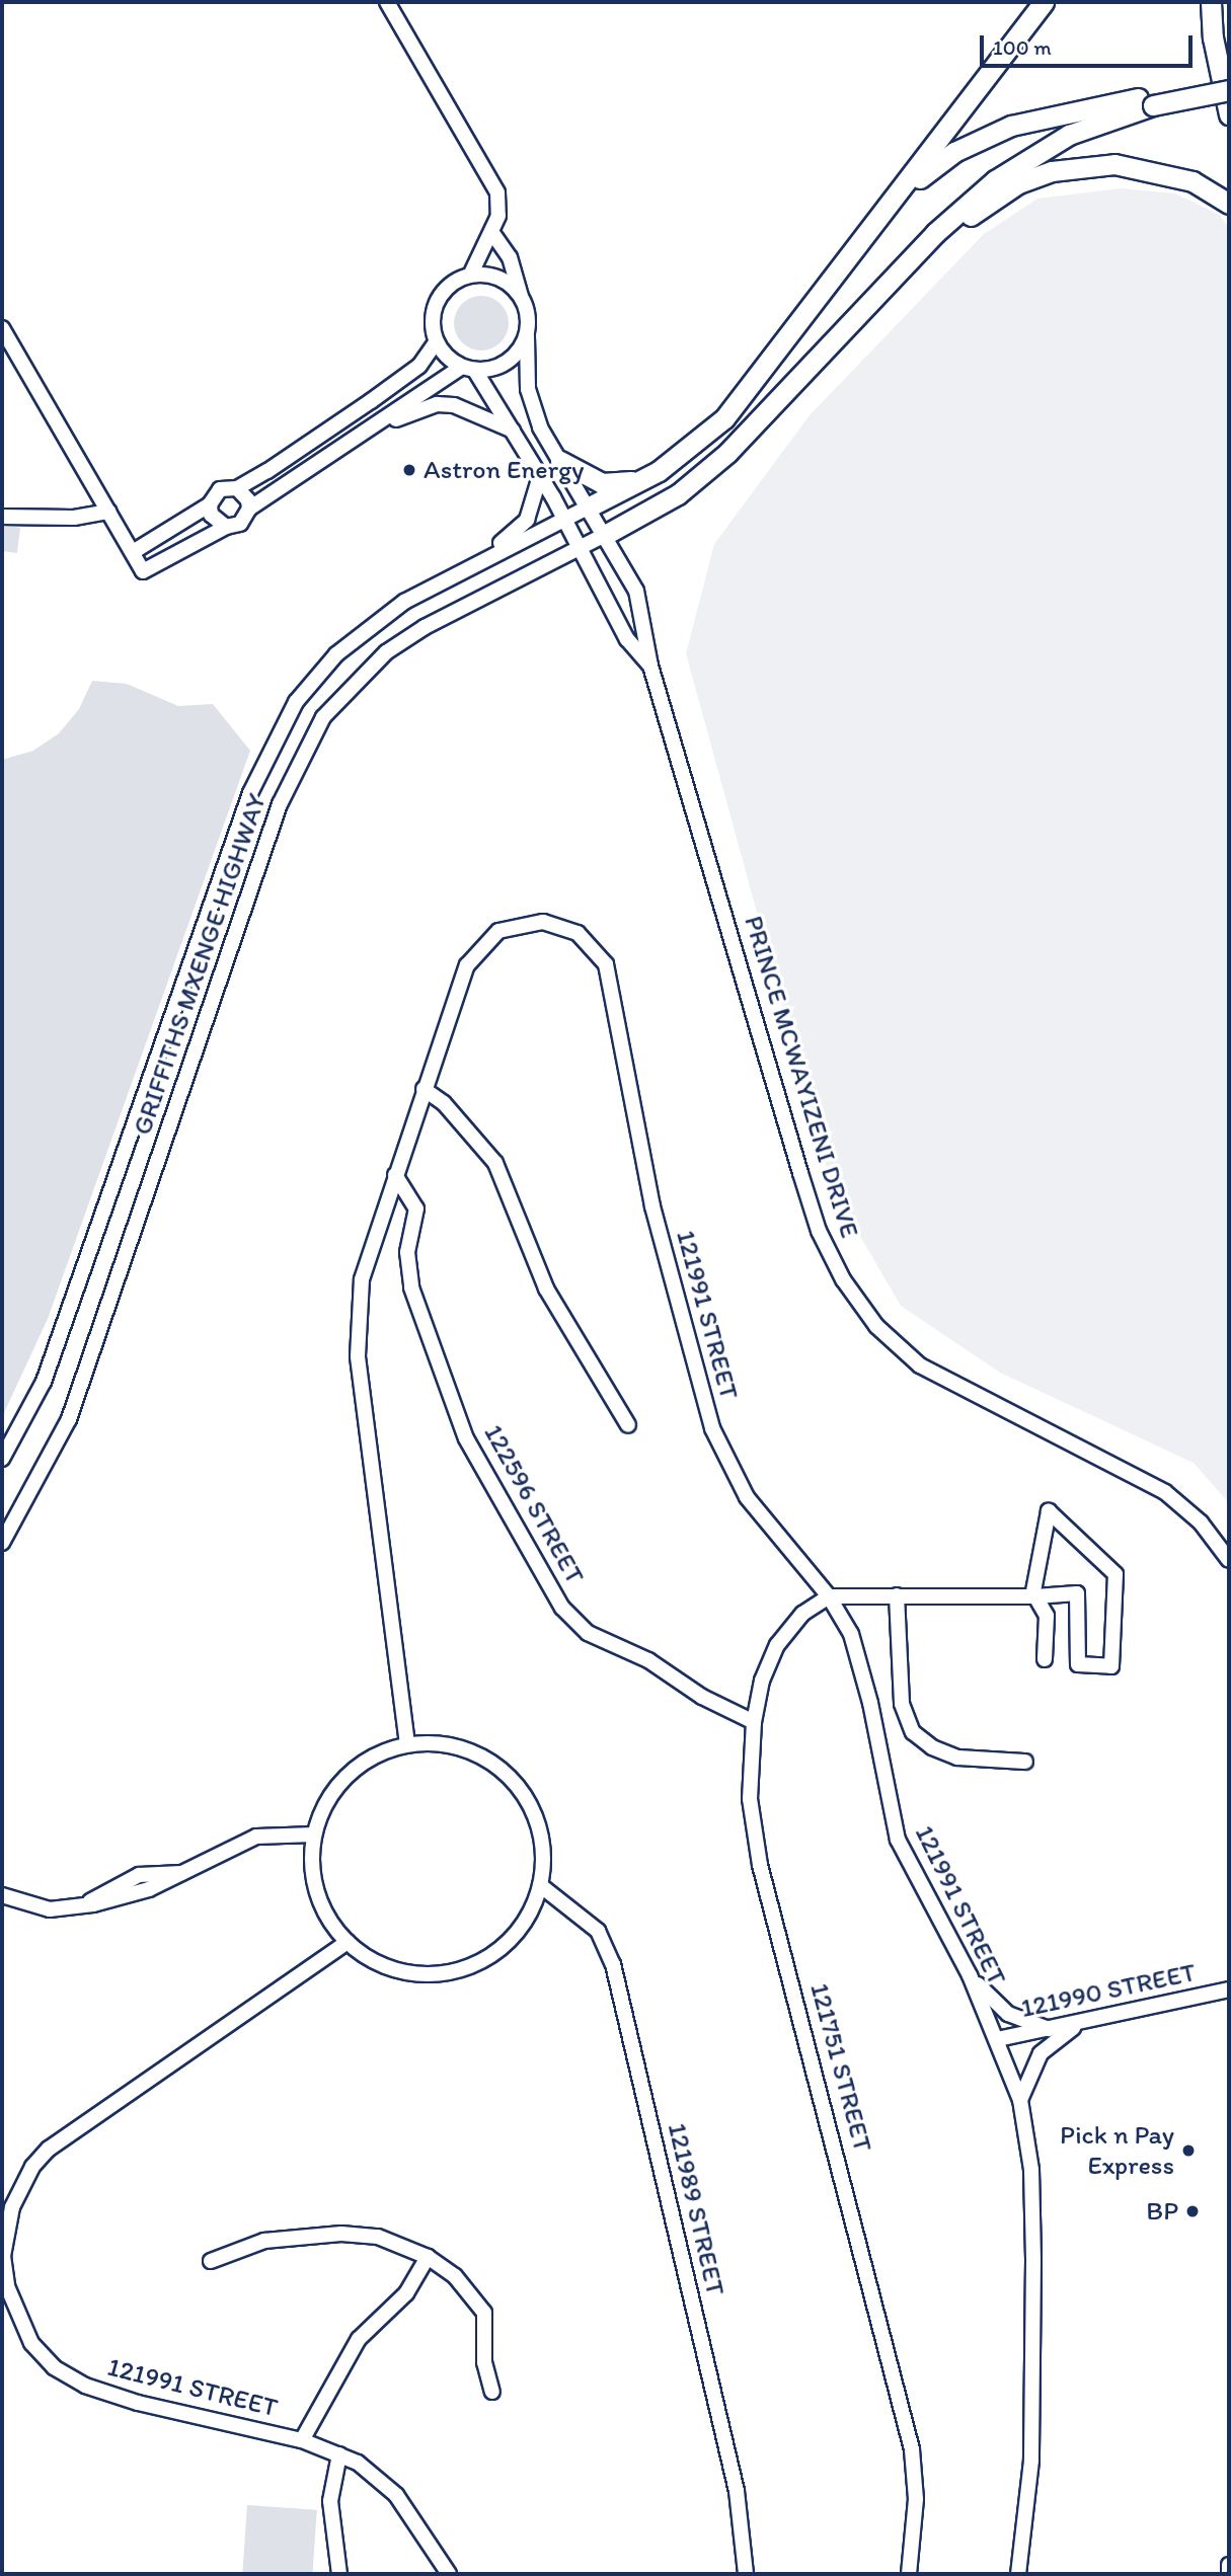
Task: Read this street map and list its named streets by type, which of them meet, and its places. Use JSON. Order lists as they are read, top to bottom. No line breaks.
{"streets":{"street":["GRIFFITHS MXENGE HIGHWAY","PRINCE MCWAYIZENI DRIVE","121991 STREET","122596 STREET","121990 STREET","121751 STREET","121989 STREET"]},"crossings":[["GRIFFITHS MXENGE HIGHWAY","PRINCE MCWAYIZENI DRIVE"],["121991 STREET","122596 STREET"],["121991 STREET","121990 STREET"],["121991 STREET","121751 STREET"],["121991 STREET","121989 STREET"],["122596 STREET","121751 STREET"]],"places":["Astron Energy","Pick n Pay Express","BP"],"scale_bar":"100 m"}
